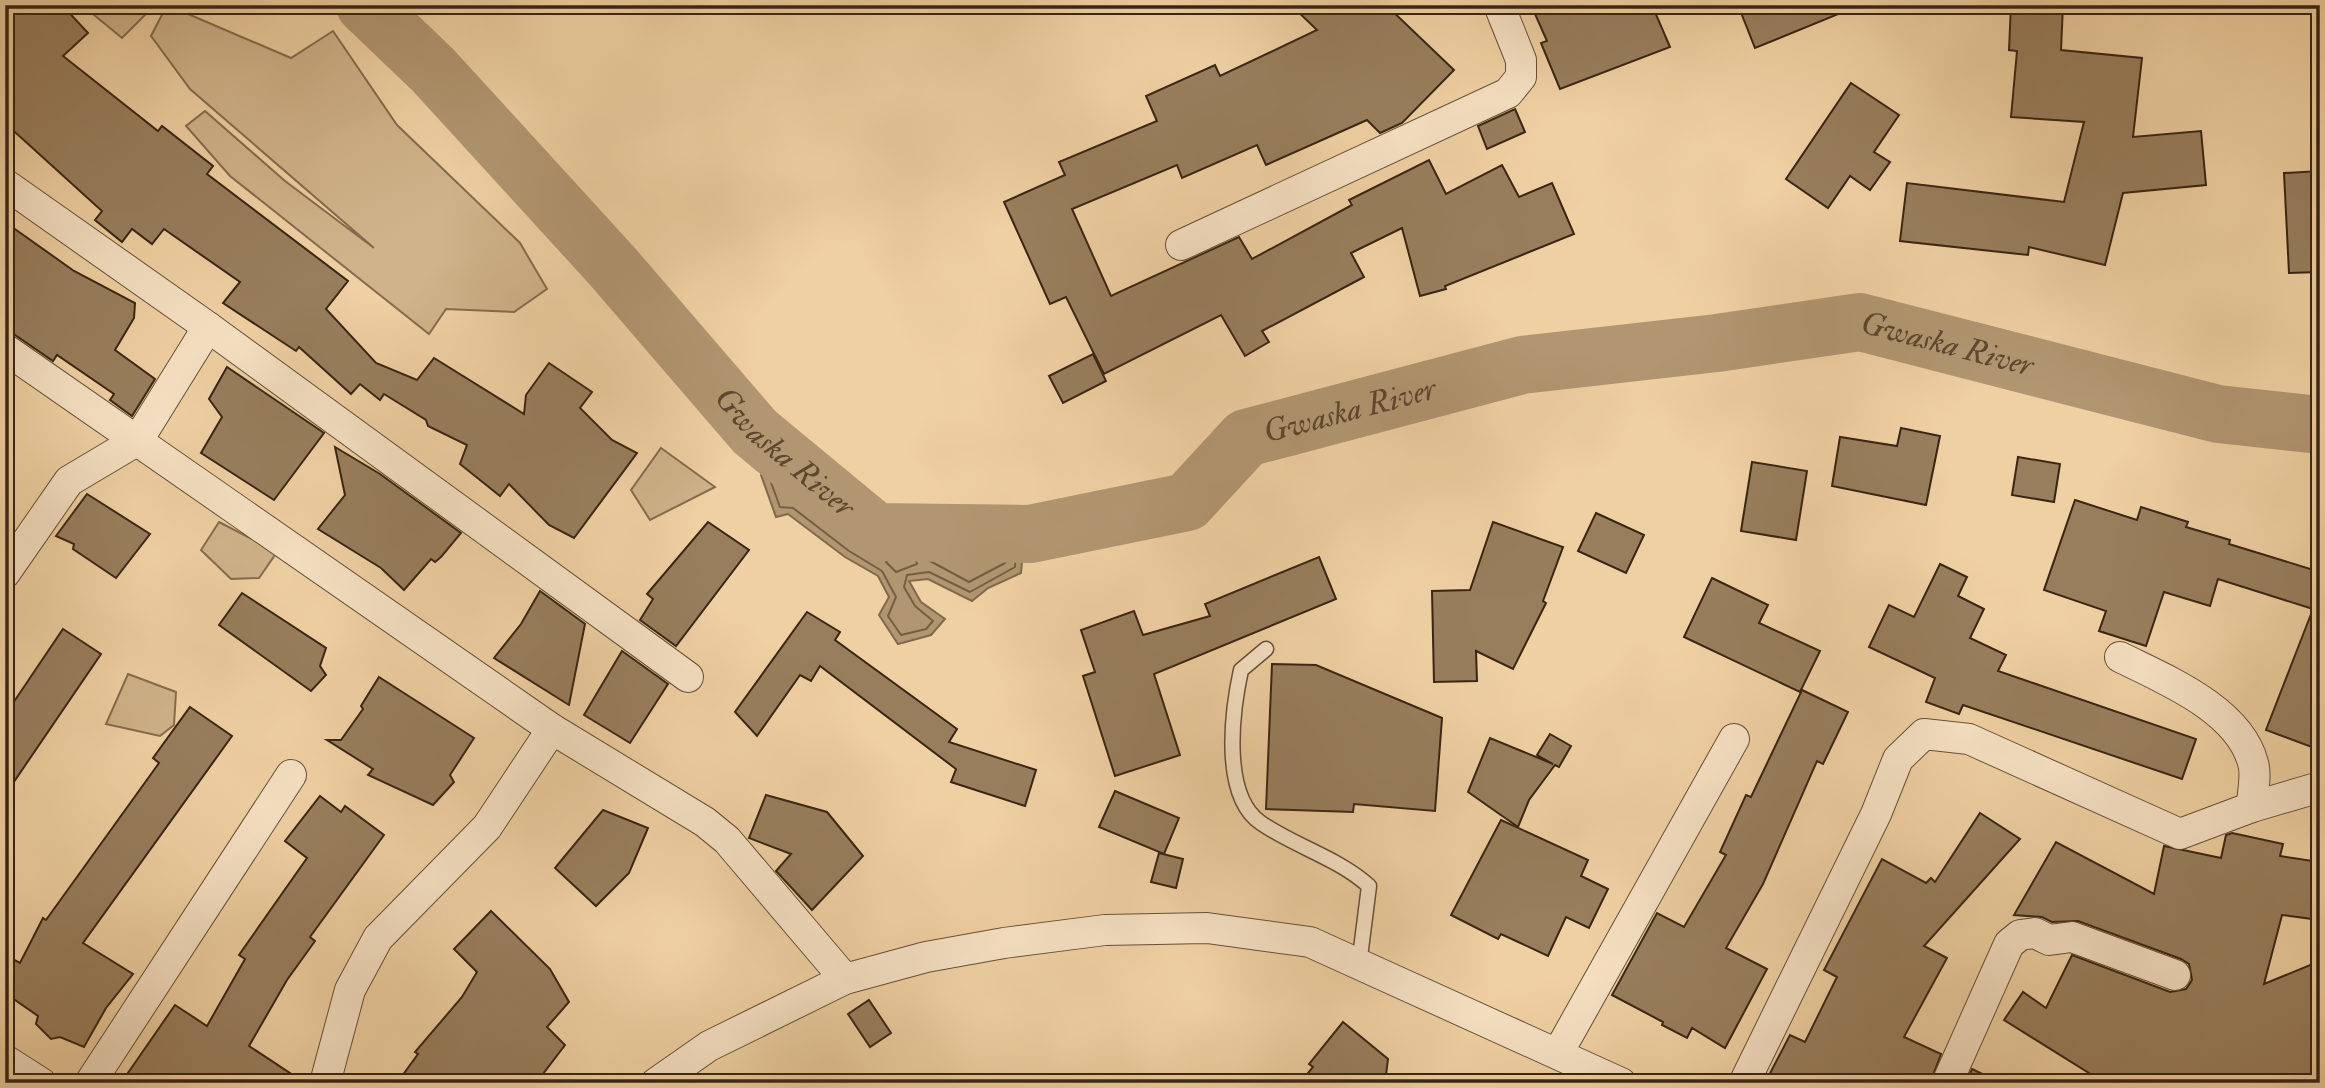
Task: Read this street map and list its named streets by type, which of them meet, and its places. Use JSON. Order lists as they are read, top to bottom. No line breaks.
{"water":["Gwaska River"]}
